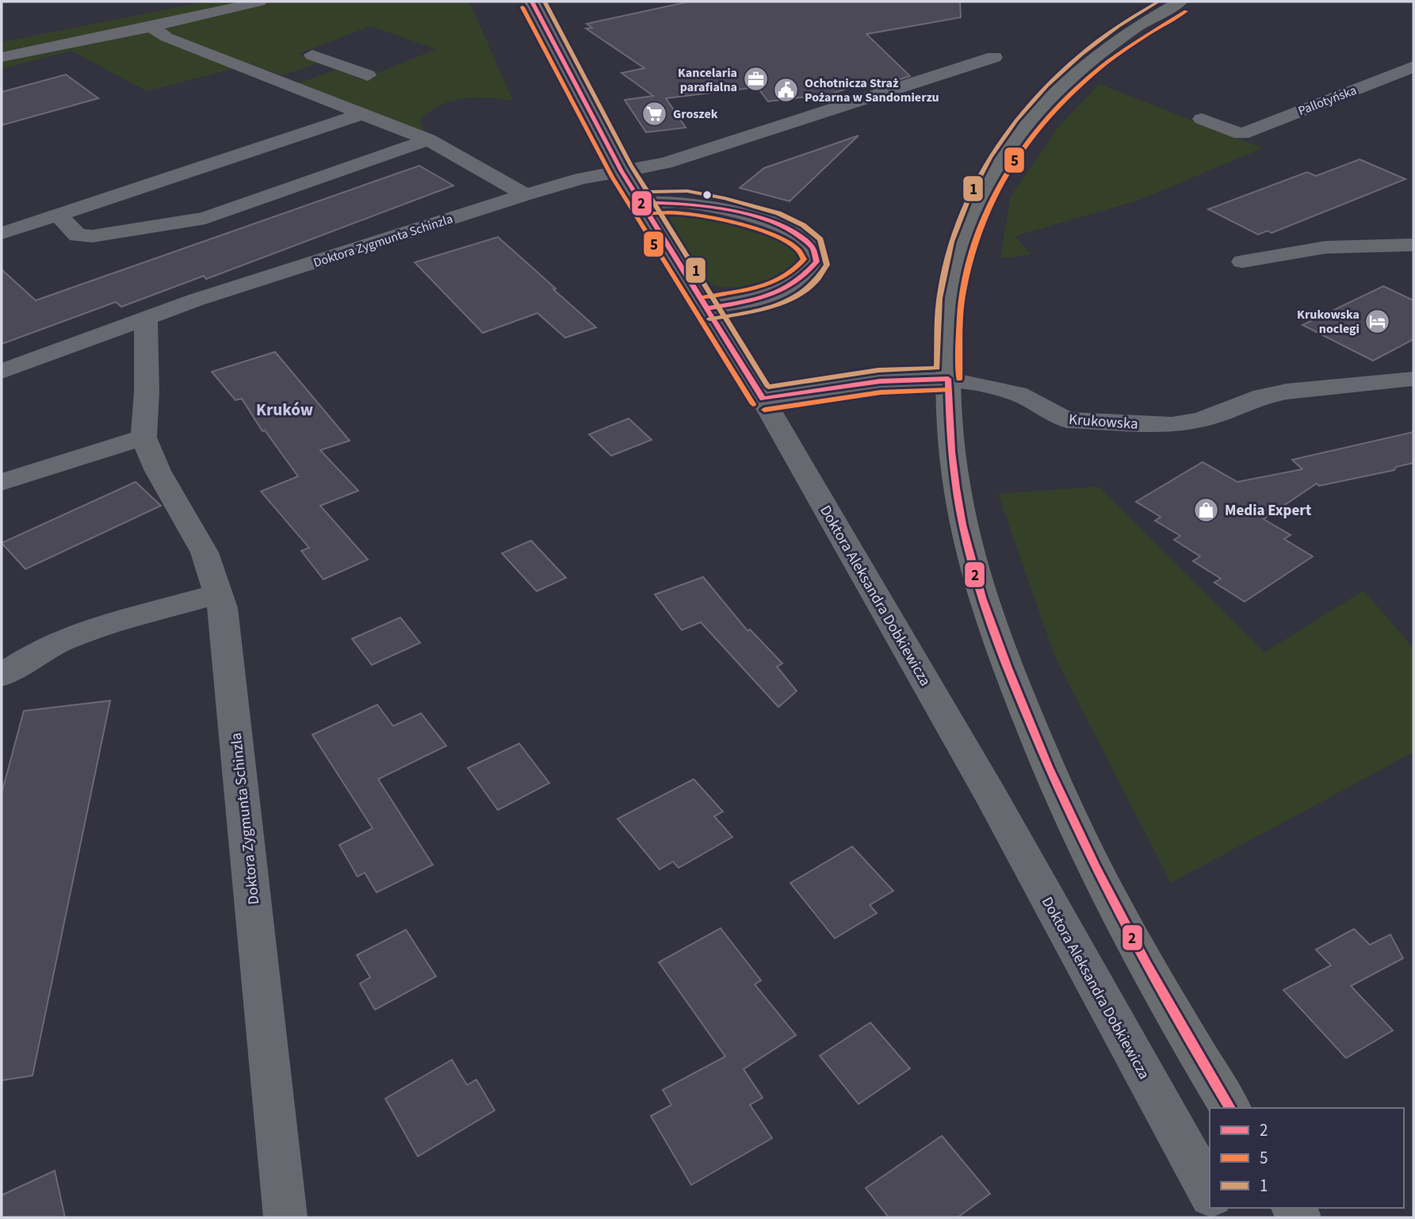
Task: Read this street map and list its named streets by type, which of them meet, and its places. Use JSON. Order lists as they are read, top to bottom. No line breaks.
{"streets":{"street":["Pallotyńska","Doktora Zygmunta Schinzla","Krukowska","Doktora Aleksandra Dobkiewicza"]},"crossings":[["Doktora Zygmunta Schinzla","Doktora Aleksandra Dobkiewicza"],["Krukowska","Doktora Aleksandra Dobkiewicza"]],"districts":["Kruków"],"places":{"office":["Kancelaria parafialna"],"public building":["Ochotnicza Straż Pożarna w Sandomierzu"],"supermarket":["Groszek"],"hotel":["Krukowska noclegi"],"shop":["Media Expert"]},"lines":["transit line 2","transit line 1","transit line 5"],"legend":["2","5","1"]}
